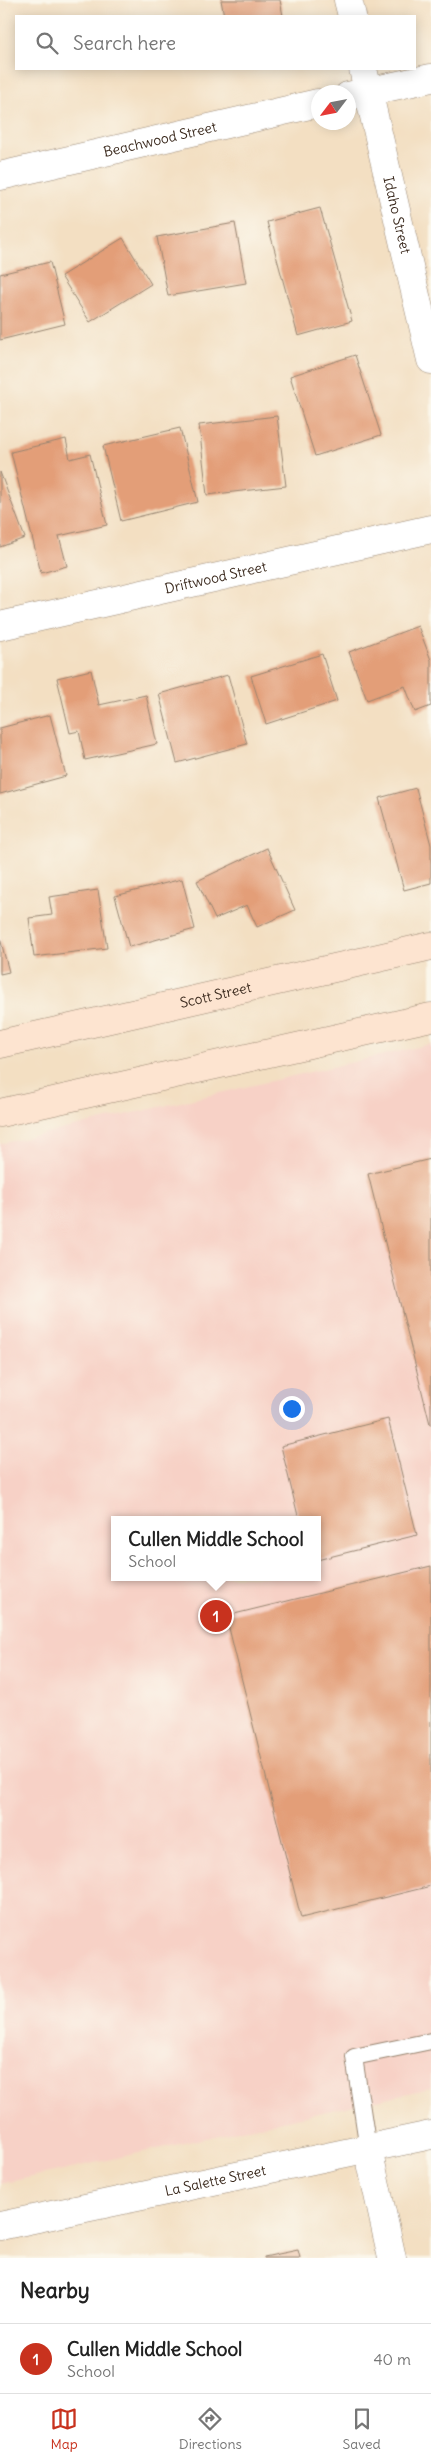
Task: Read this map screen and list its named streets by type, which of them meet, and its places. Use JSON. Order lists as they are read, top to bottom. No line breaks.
{"streets":{"main road":["Scott Street"],"street":["Beachwood Street","Idaho Street","Driftwood Street","La Salette Street"]},"north":"bottom left","page":{"search":"Search here","popup":["Cullen Middle School","School"],"pins":"1","heading":"Nearby","list":[{"mark":"1","name":"Cullen Middle School","note":"School","value":"40 m"}],"nav":["Map","Directions","Saved"]}}
